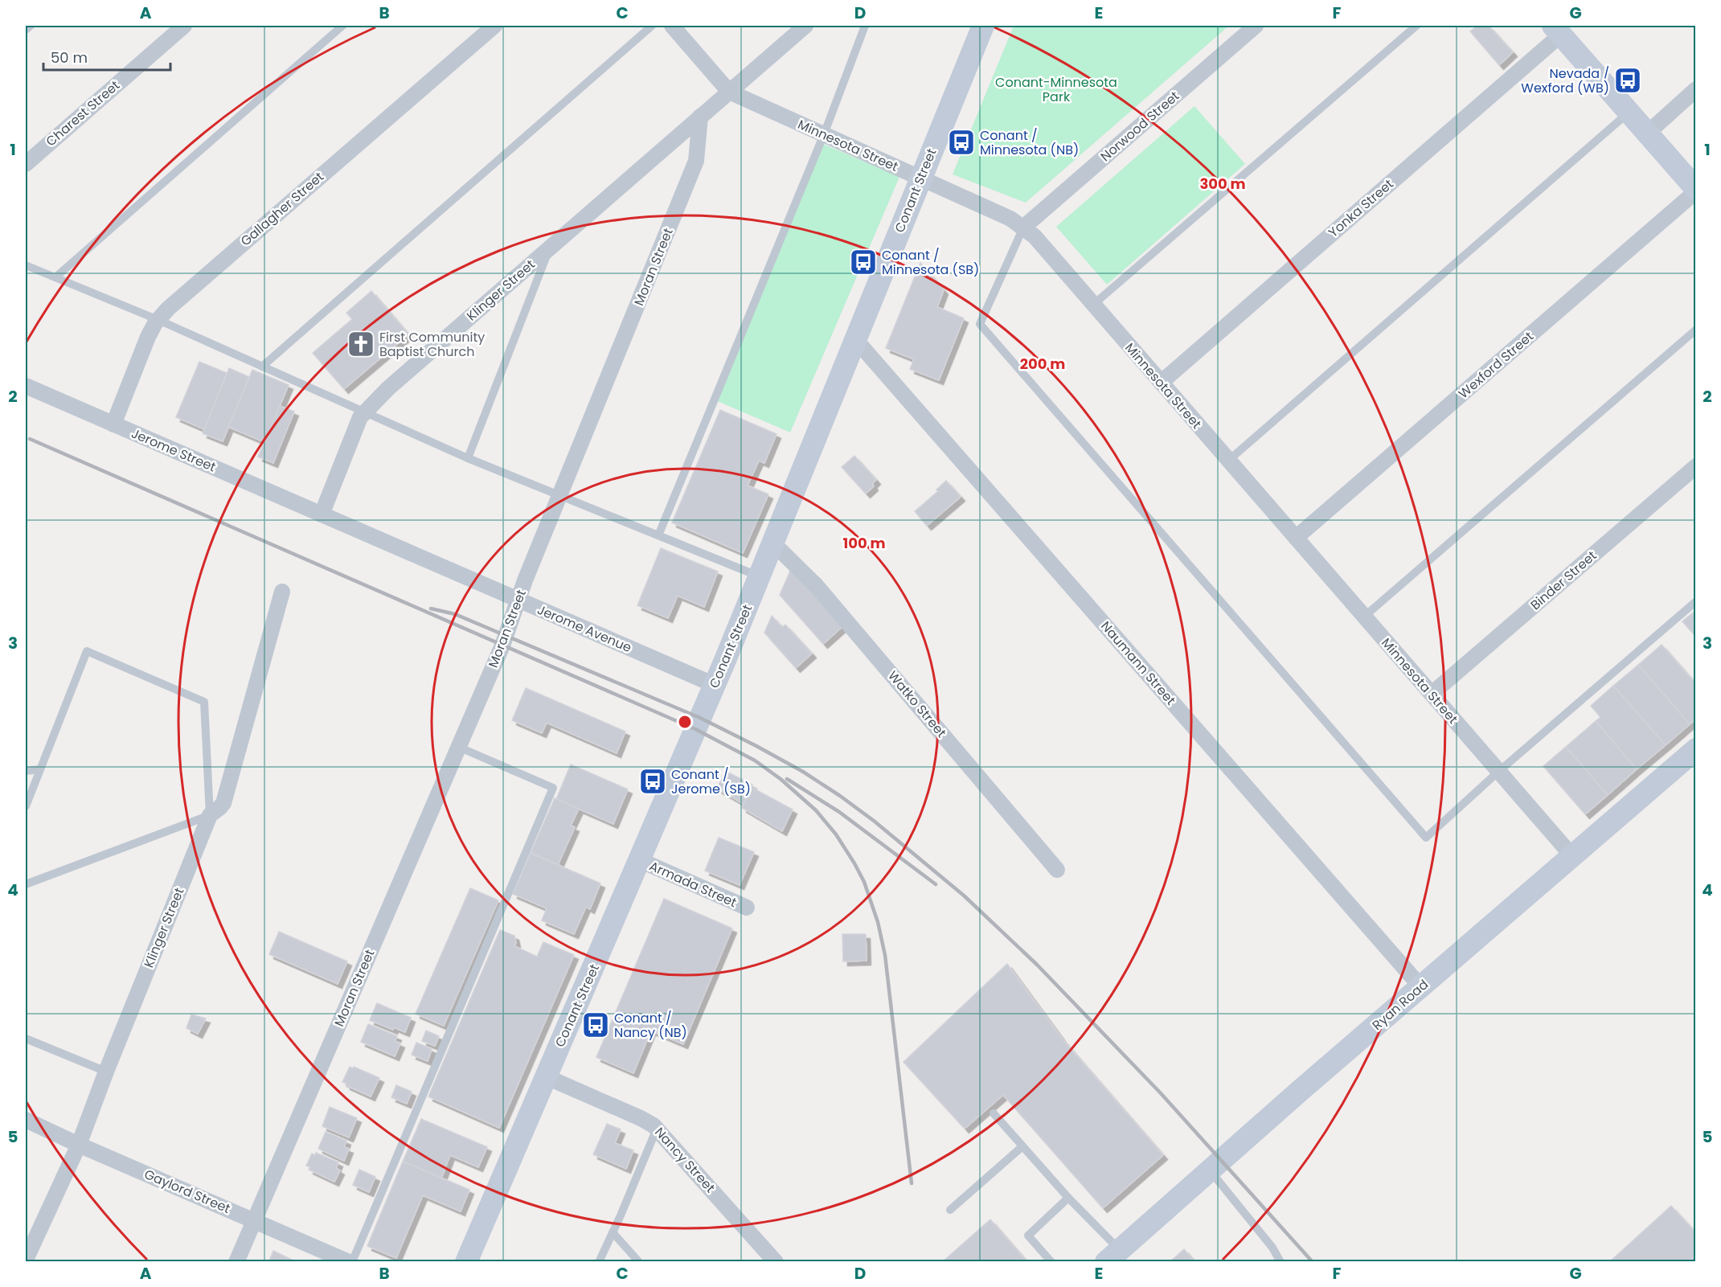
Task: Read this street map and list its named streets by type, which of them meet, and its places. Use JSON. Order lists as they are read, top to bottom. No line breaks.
{"streets":{"main road":["Conant Street","Ryan Road"],"street":["Charest Street","Norwood Street","Minnesota Street","Yonka Street","Gallagher Street","Moran Street","Klinger Street","Wexford Street","Jerome Street","Binder Street","Jerome Avenue","Naumann Street","Watko Street","Armada Street","Nancy Street","Gaylord Street"]},"crossings":[["Norwood Street","Minnesota Street"],["Minnesota Street","Conant Street"],["Minnesota Street","Yonka Street"],["Minnesota Street","Wexford Street"],["Minnesota Street","Binder Street"],["Minnesota Street","Ryan Road"],["Conant Street","Jerome Avenue"],["Conant Street","Naumann Street"],["Conant Street","Watko Street"],["Conant Street","Armada Street"],["Conant Street","Nancy Street"],["Gallagher Street","Jerome Street"],["Moran Street","Klinger Street"],["Moran Street","Jerome Avenue"],["Moran Street","Gaylord Street"],["Klinger Street","Jerome Street"],["Klinger Street","Jerome Avenue"],["Klinger Street","Gaylord Street"],["Jerome Street","Jerome Avenue"],["Naumann Street","Ryan Road"]],"parks":["Conant-Minnesota Park"],"places":{"bus stop":["Nevada / Wexford (WB)","Conant / Minnesota (NB)","Conant / Minnesota (SB)","Conant / Jerome (SB)","Conant / Nancy (NB)"],"church":["First Community Baptist Church"]},"scale_bar":"50 m","grid":{"columns":["A","B","C","D","E","F","G"],"rows":["1","2","3","4","5"]},"rings":["300 m","200 m","100 m"]}
